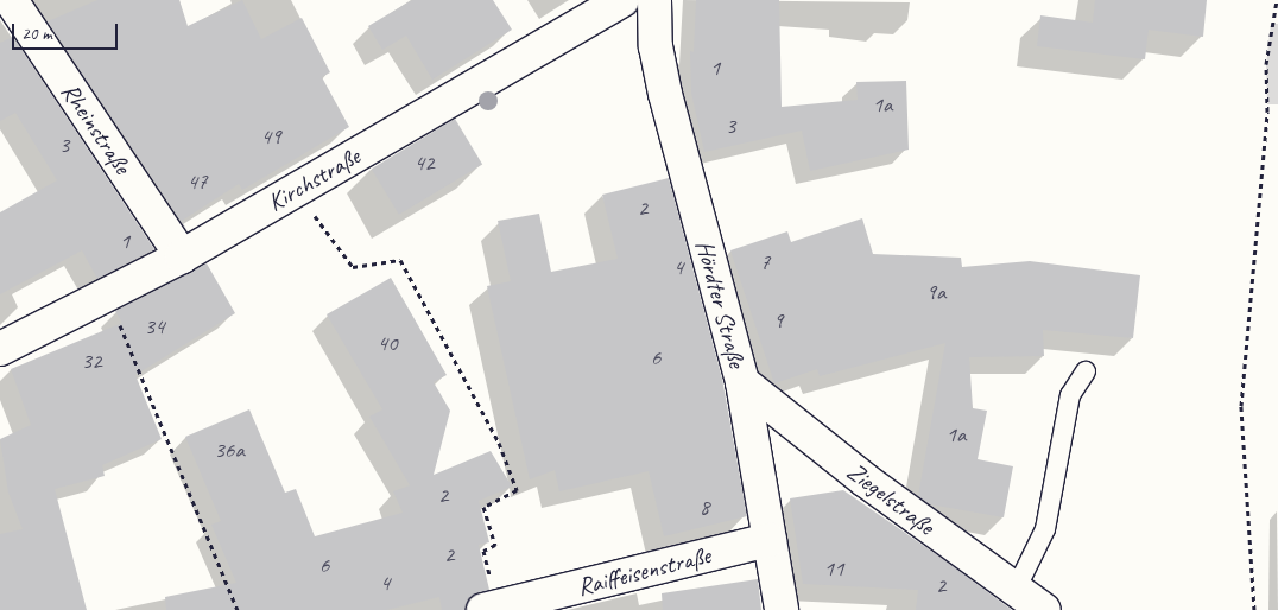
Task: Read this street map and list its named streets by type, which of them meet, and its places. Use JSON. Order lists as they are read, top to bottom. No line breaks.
{"streets":{"street":["Rheinstraße","Kirchstraße","Hördter Straße","Ziegelstraße","Raiffeisenstraße"]},"crossings":[["Rheinstraße","Kirchstraße"],["Hördter Straße","Ziegelstraße"],["Hördter Straße","Raiffeisenstraße"]],"house_numbers":["1","1a","3","49","3","42","47","2","1","7","4","9a","9","34","40","6","32","1a","36a","2","8","2","6","11","4","2"],"scale_bar":"20 m"}
